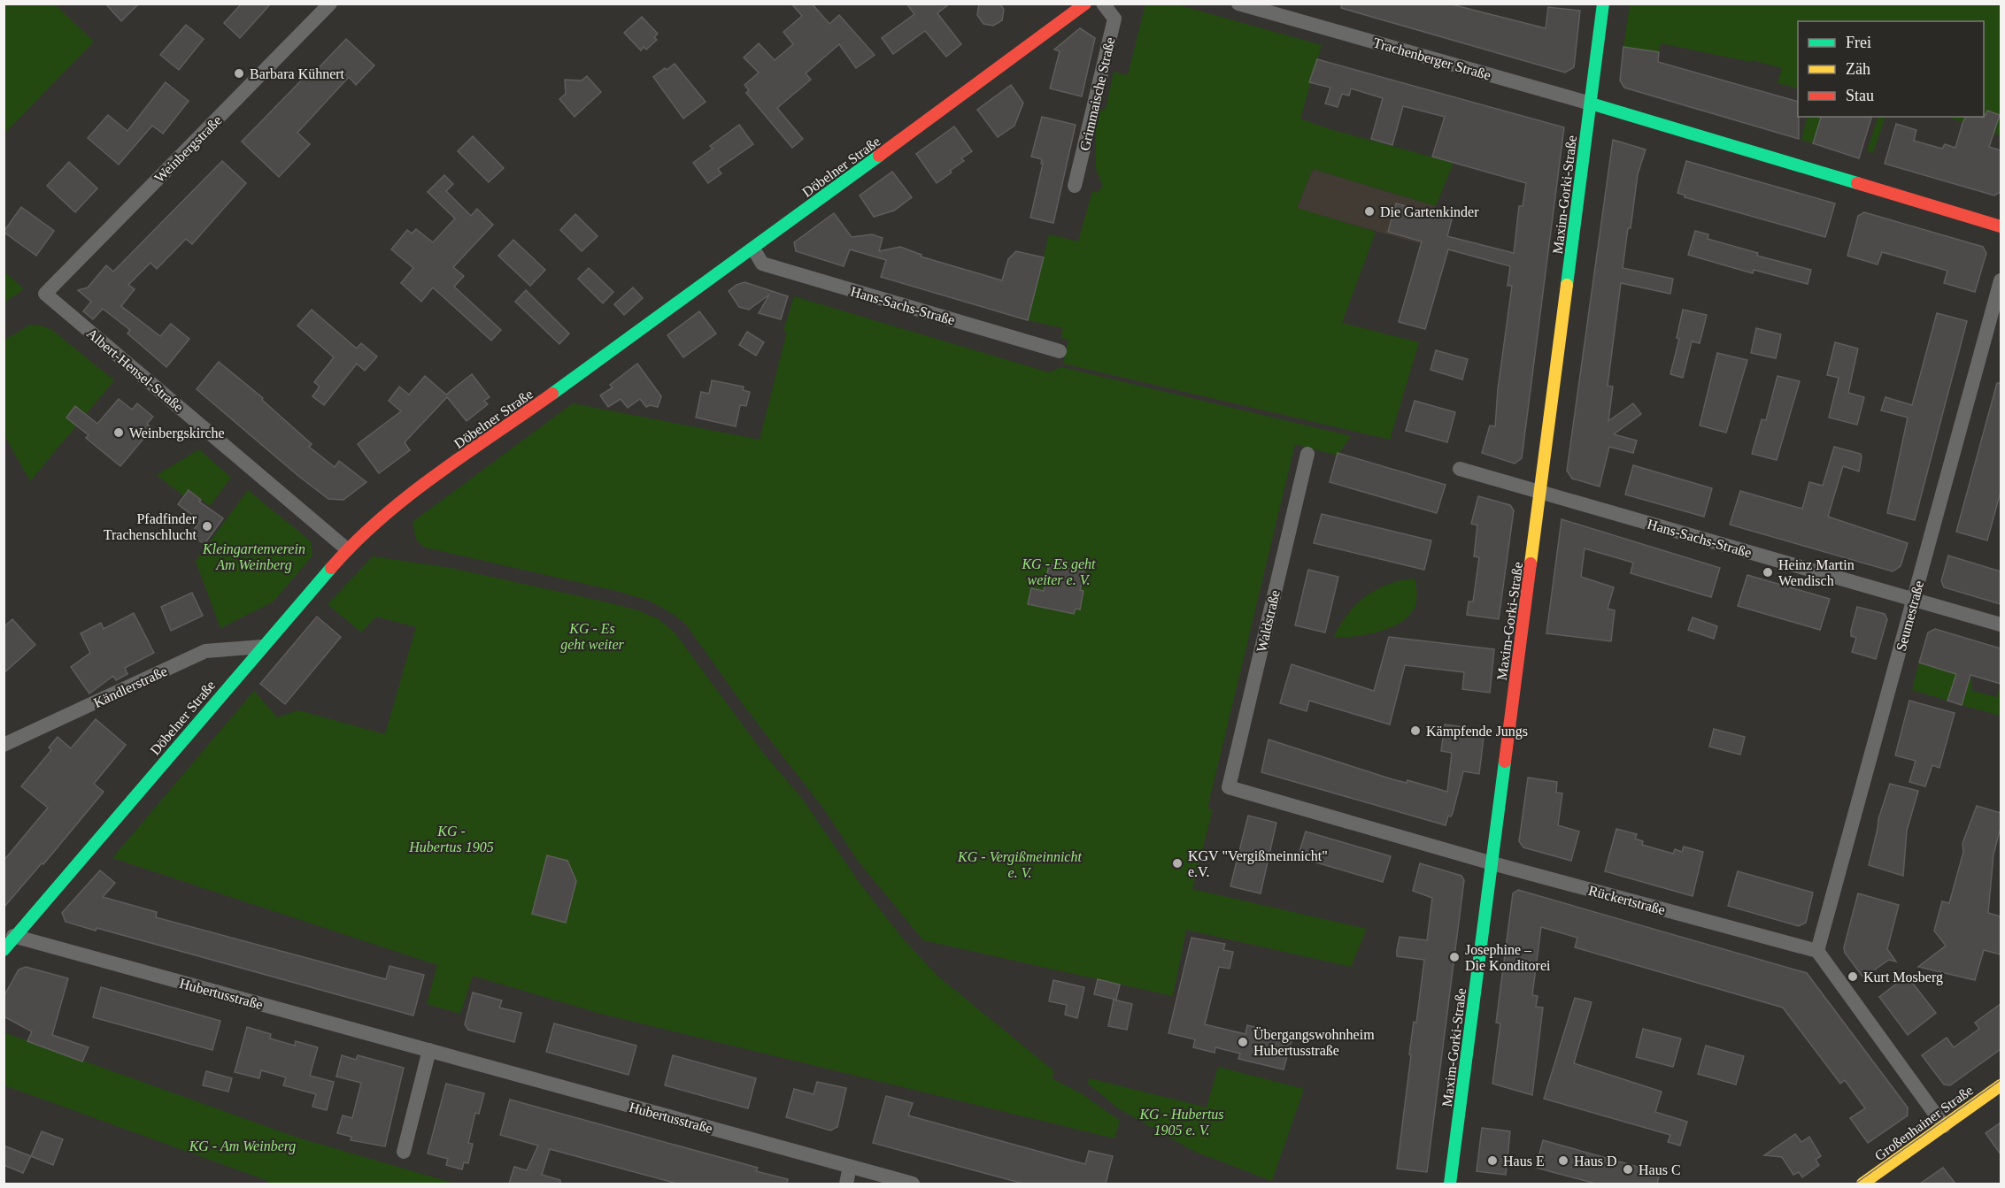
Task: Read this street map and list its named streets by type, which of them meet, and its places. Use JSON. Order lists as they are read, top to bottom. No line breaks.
{"streets":{"street":["Trachenberger Straße","Grimmaische Straße","Weinbergstraße","Döbelner Straße","Maxim-Gorki-Straße","Hans-Sachs-Straße","Albert-Hensel-Straße","Seumestraße","Waldstraße","Kändlerstraße","Rückertstraße","Hubertusstraße","Großenhainer Straße"]},"crossings":[["Trachenberger Straße","Maxim-Gorki-Straße"],["Weinbergstraße","Albert-Hensel-Straße"],["Döbelner Straße","Hans-Sachs-Straße"],["Döbelner Straße","Albert-Hensel-Straße"],["Döbelner Straße","Kändlerstraße"],["Döbelner Straße","Hubertusstraße"],["Maxim-Gorki-Straße","Hans-Sachs-Straße"],["Maxim-Gorki-Straße","Rückertstraße"],["Hans-Sachs-Straße","Seumestraße"],["Seumestraße","Rückertstraße"],["Waldstraße","Rückertstraße"]],"parks":["Kleingartenverein Am Weinberg","KG - Es geht weiter e. V.","KG - Es geht weiter","KG - Hubertus 1905","KG - Vergißmeinnicht e. V.","KG - Hubertus 1905 e. V.","KG - Am Weinberg"],"places":["Barbara Kühnert","Die Gartenkinder","Weinbergskirche","Pfadfinder Trachenschlucht","Heinz Martin Wendisch","Kämpfende Jungs","KGV \"Vergißmeinnicht\" e.V.","Josephine – Die Konditorei","Kurt Mosberg","Übergangswohnheim Hubertusstraße","Haus E","Haus D","Haus C"],"legend":["Frei","Zäh","Stau"]}
